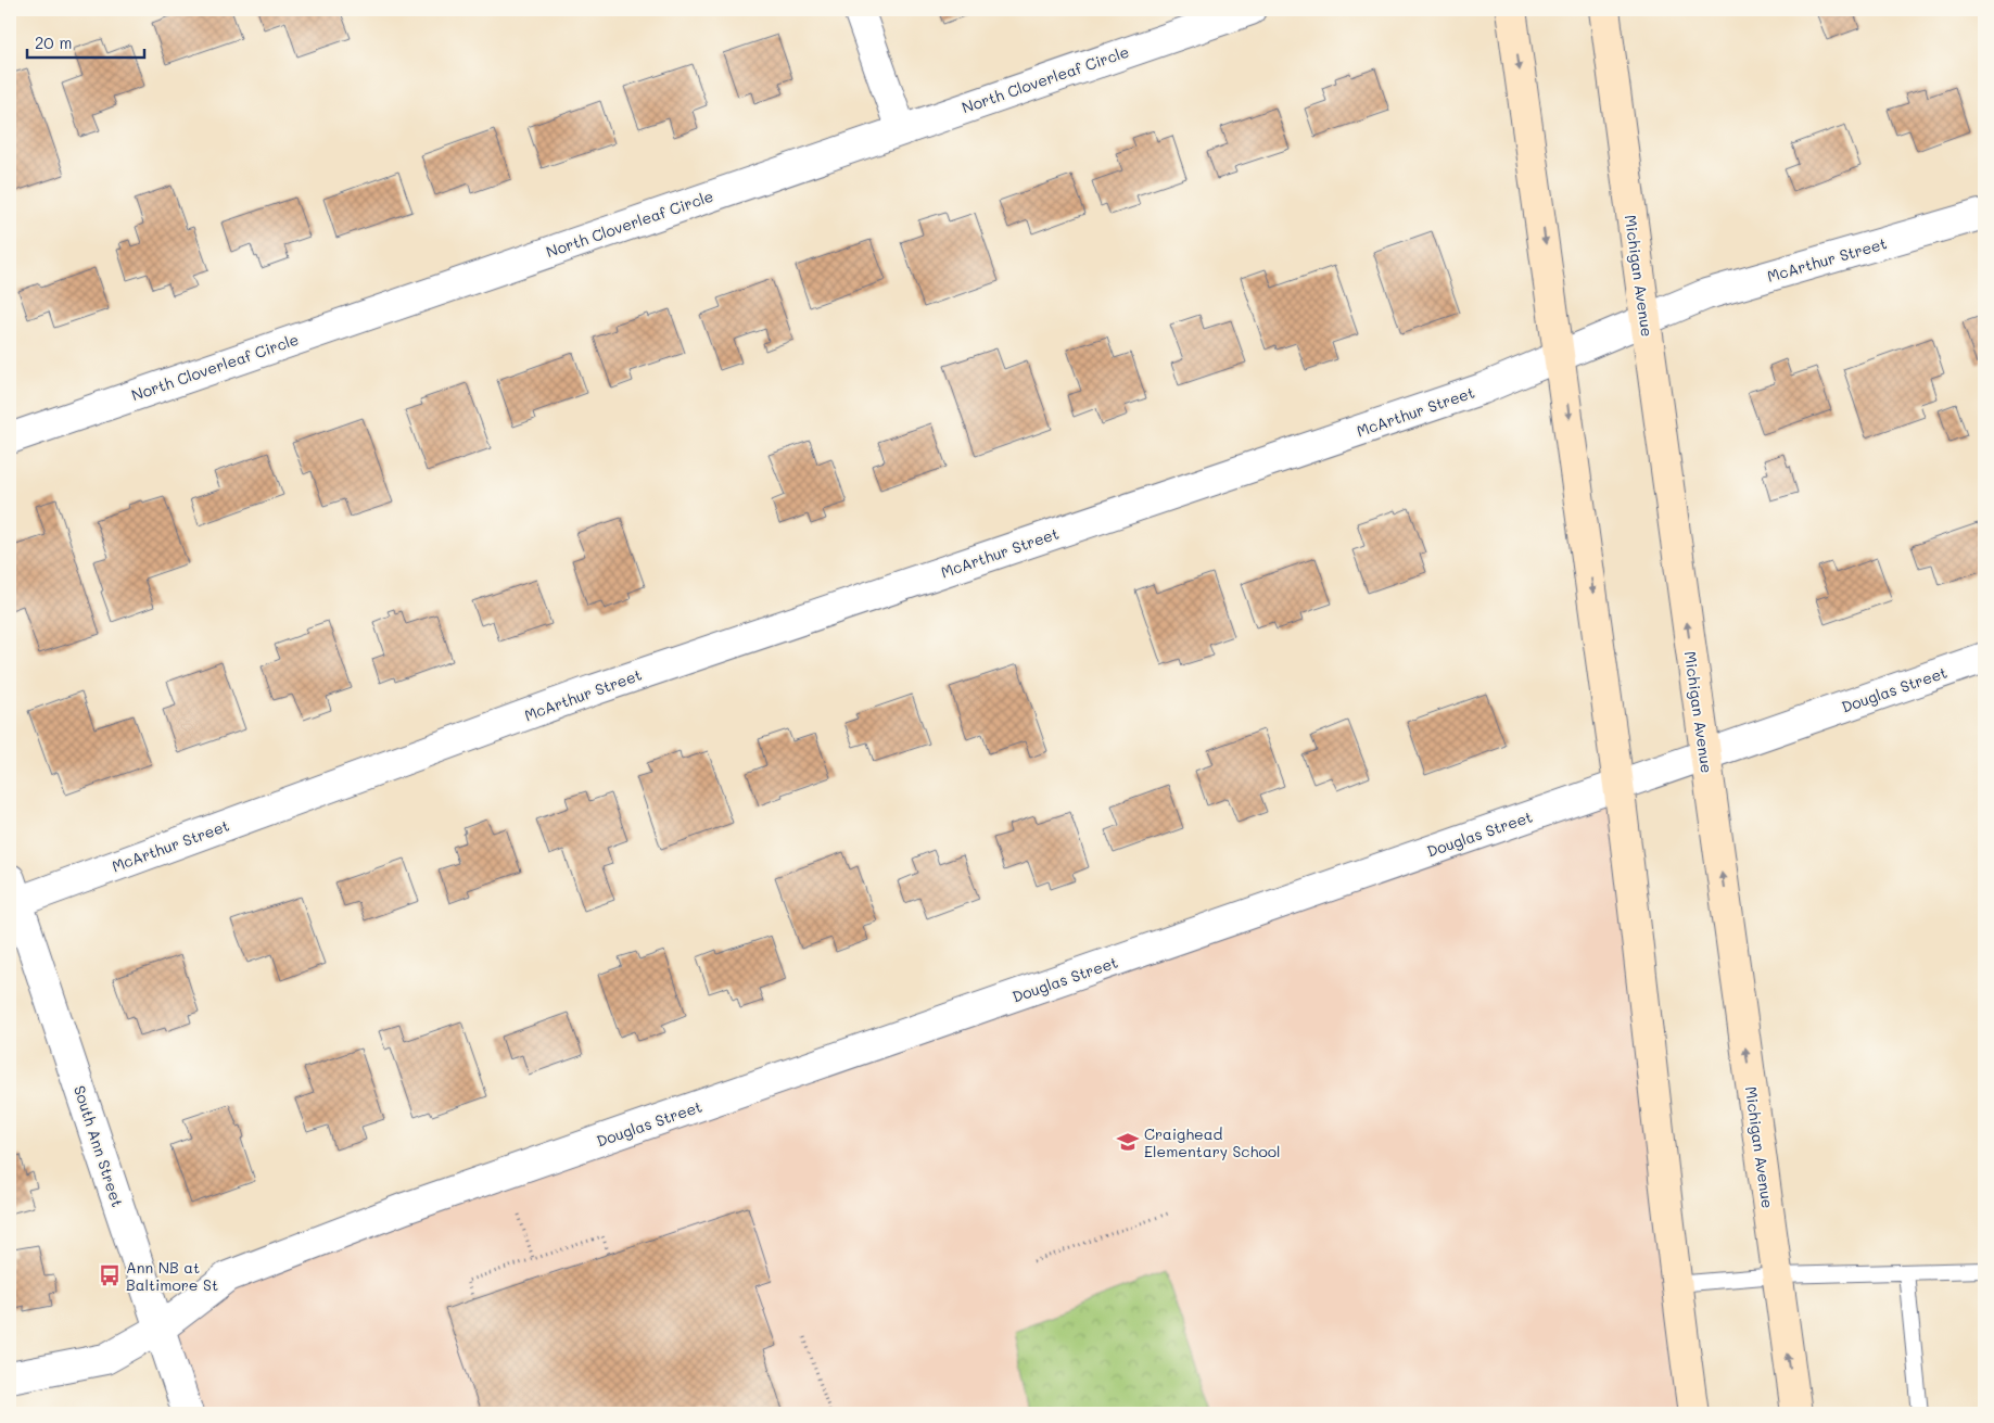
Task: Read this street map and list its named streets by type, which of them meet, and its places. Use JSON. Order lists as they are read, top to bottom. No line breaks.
{"streets":{"main road":["Michigan Avenue"],"street":["North Cloverleaf Circle","McArthur Street","Douglas Street","South Ann Street"]},"crossings":[["McArthur Street","Michigan Avenue"],["McArthur Street","South Ann Street"],["Michigan Avenue","Douglas Street"],["Douglas Street","South Ann Street"]],"places":{"school or university":["Craighead Elementary School"],"bus stop":["Ann NB at Baltimore St"]},"scale_bar":"20 m"}
